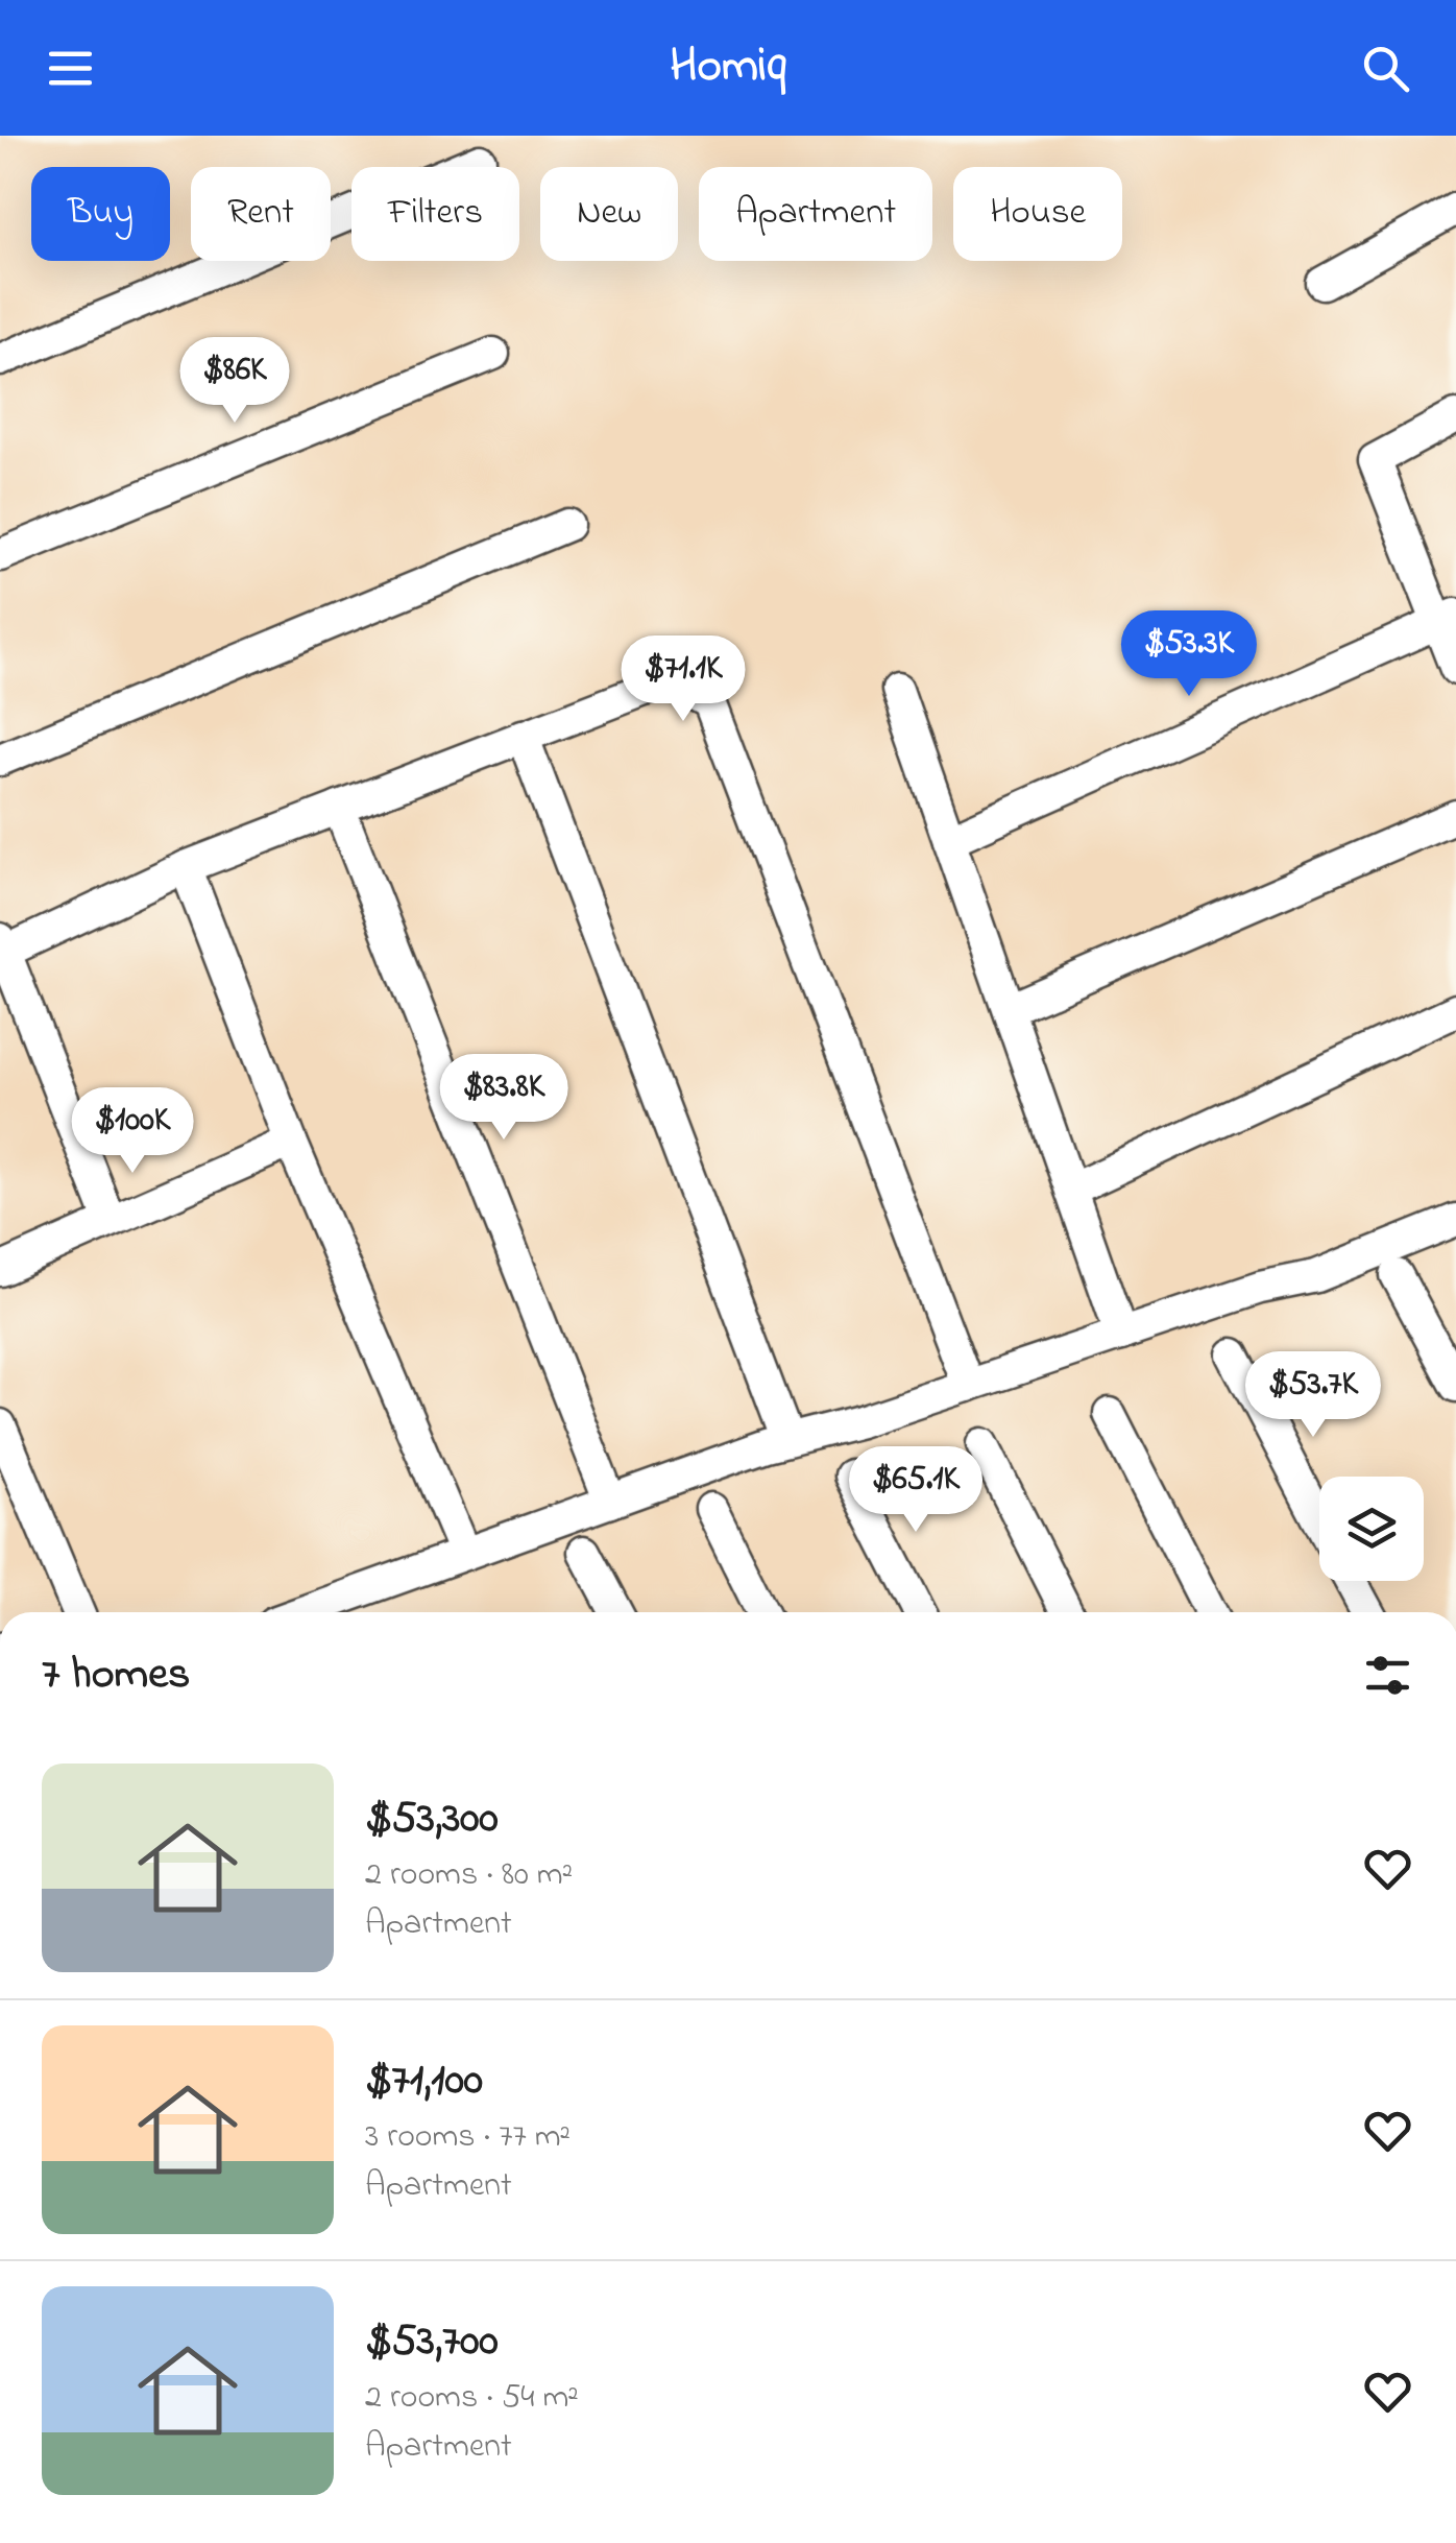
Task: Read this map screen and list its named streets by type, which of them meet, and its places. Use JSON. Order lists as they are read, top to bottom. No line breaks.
{"page":{"header":"Homiq","chip":["Buy","Rent","Filters","New","Apartment","House"],"price":["$86K","$53.3K","$71.1K","$83.8K","$100K","$53.7K","$65.1K"],"heading":"7 homes","list":[{"name":"$53,300","note":"2 rooms · 80 m² · Apartment"},{"name":"$71,100","note":"3 rooms · 77 m² · Apartment"},{"name":"$53,700","note":"2 rooms · 54 m² · Apartment"}]}}
